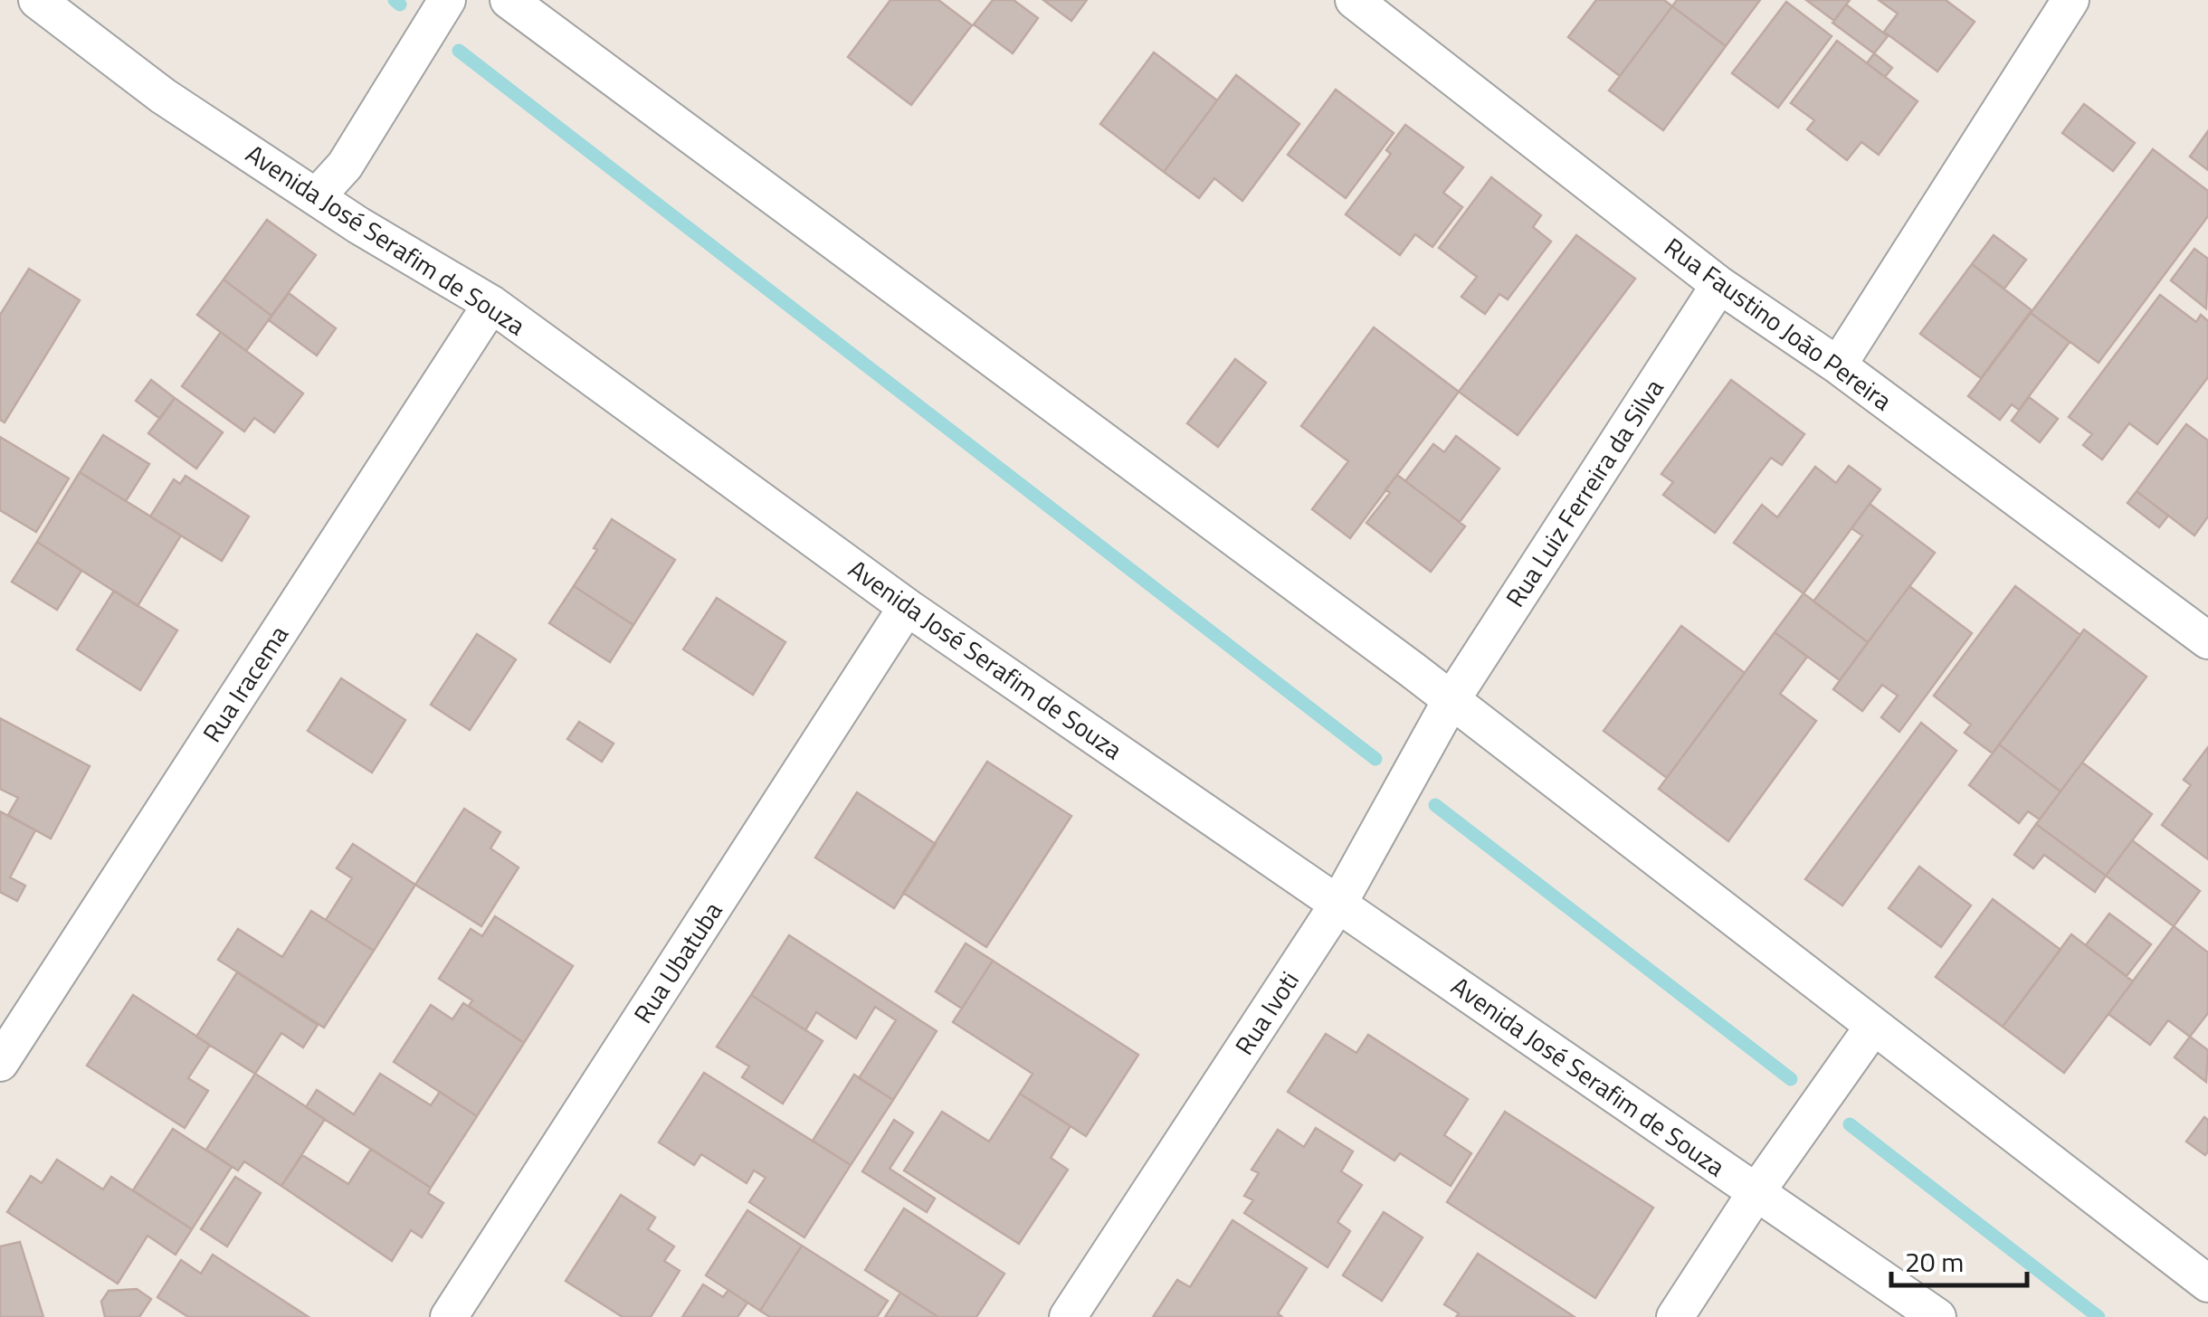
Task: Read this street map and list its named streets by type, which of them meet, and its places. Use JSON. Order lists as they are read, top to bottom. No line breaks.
{"streets":{"street":["Avenida José Serafim de Souza","Rua Faustino João Pereira","Rua Luiz Ferreira da Silva","Rua Iracema","Rua Ubatuba","Rua Ivoti"]},"crossings":[["Avenida José Serafim de Souza","Rua Iracema"],["Avenida José Serafim de Souza","Rua Ubatuba"],["Avenida José Serafim de Souza","Rua Ivoti"],["Rua Faustino João Pereira","Rua Luiz Ferreira da Silva"],["Rua Luiz Ferreira da Silva","Rua Ivoti"]],"scale_bar":"20 m"}
